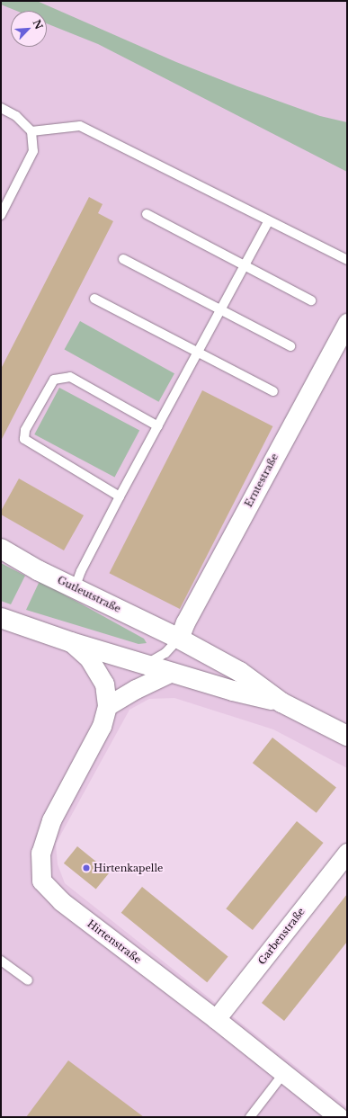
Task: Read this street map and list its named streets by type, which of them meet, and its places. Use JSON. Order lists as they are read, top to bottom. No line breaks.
{"streets":{"main road":["Gutleutstraße"],"street":["Erntestraße","Garbenstraße","Hirtenstraße"]},"crossings":[["Erntestraße","Gutleutstraße"],["Gutleutstraße","Hirtenstraße"],["Garbenstraße","Hirtenstraße"]],"places":["Hirtenkapelle"],"north":"top right"}
